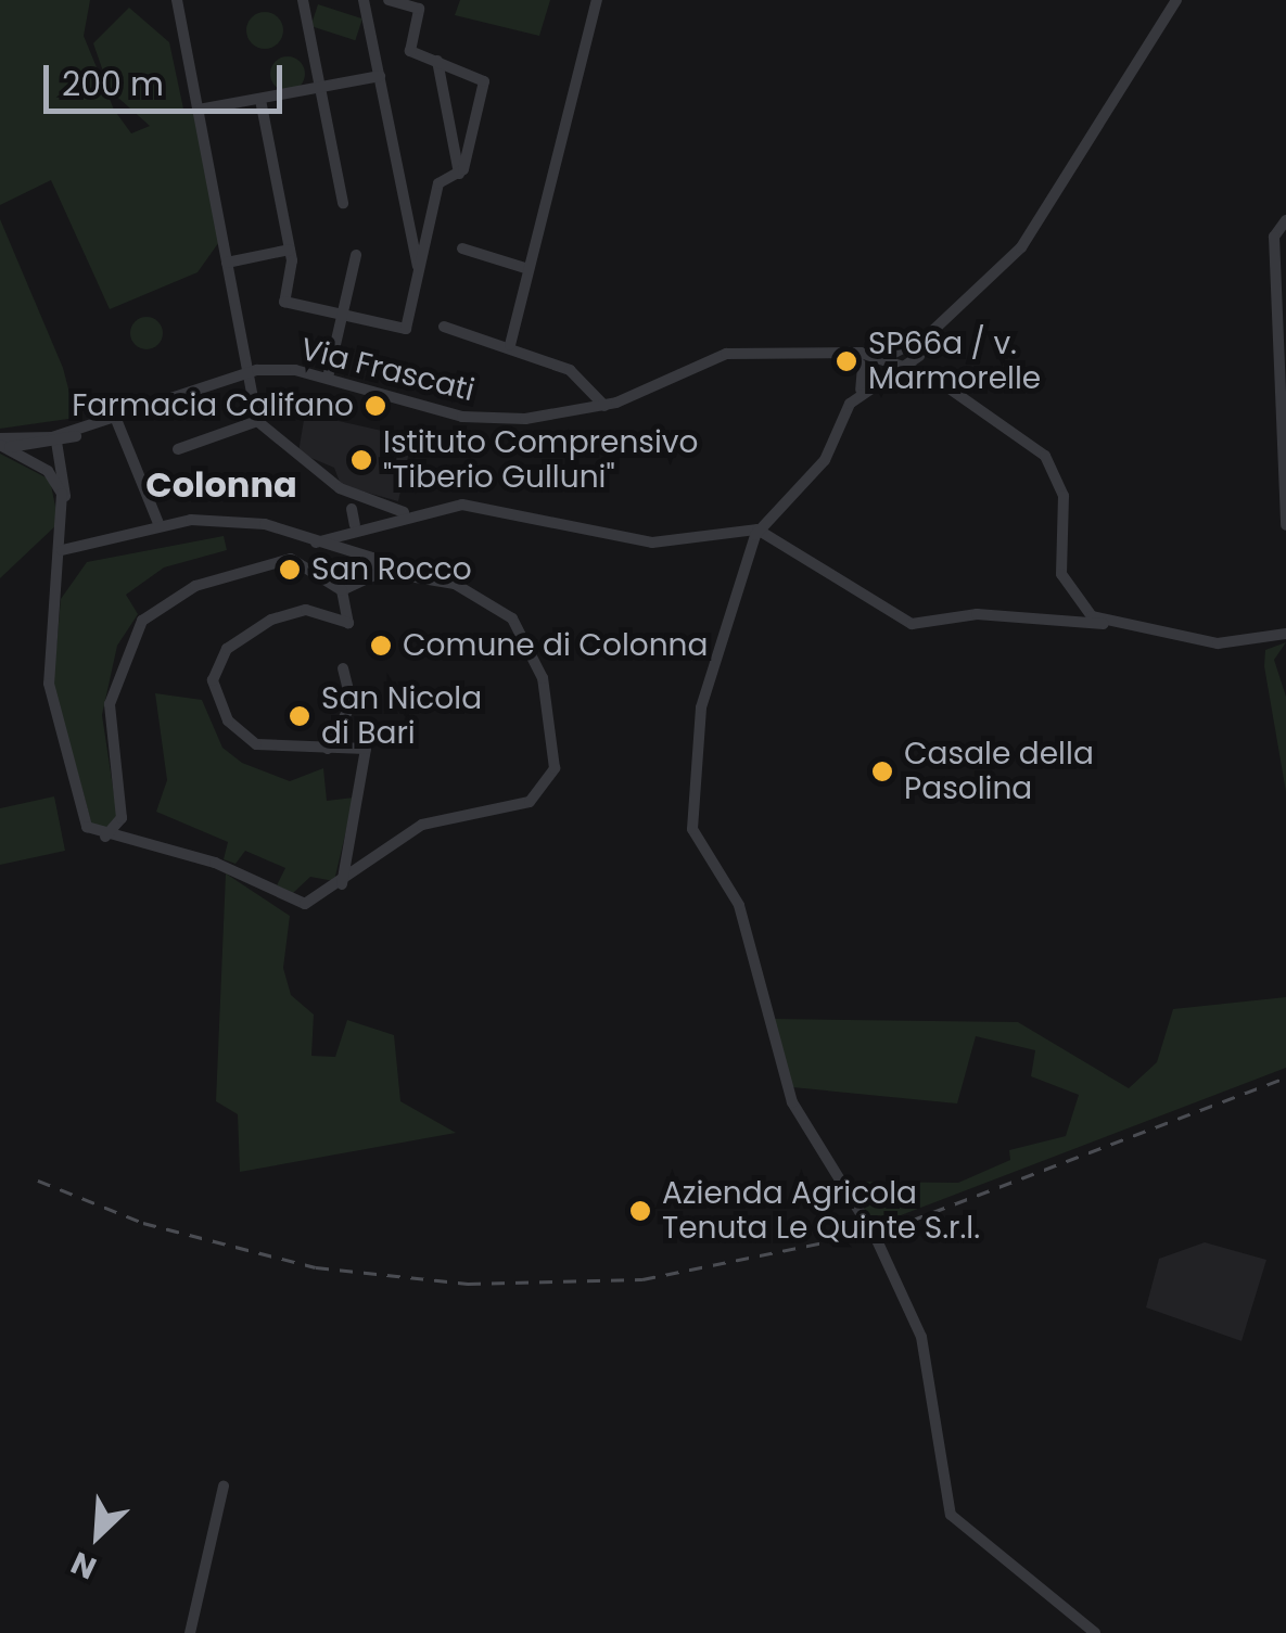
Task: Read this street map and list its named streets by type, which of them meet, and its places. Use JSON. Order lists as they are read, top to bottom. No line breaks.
{"streets":{"street":["Via Frascati"]},"districts":["Colonna"],"places":["SP66a / v. Marmorelle","Farmacia Califano","Istituto Comprensivo \"Tiberio Gulluni\"","San Rocco","Comune di Colonna","San Nicola di Bari","Casale della Pasolina","Azienda Agricola Tenuta Le Quinte S.r.l."],"scale_bar":"200 m","north":"bottom left"}
